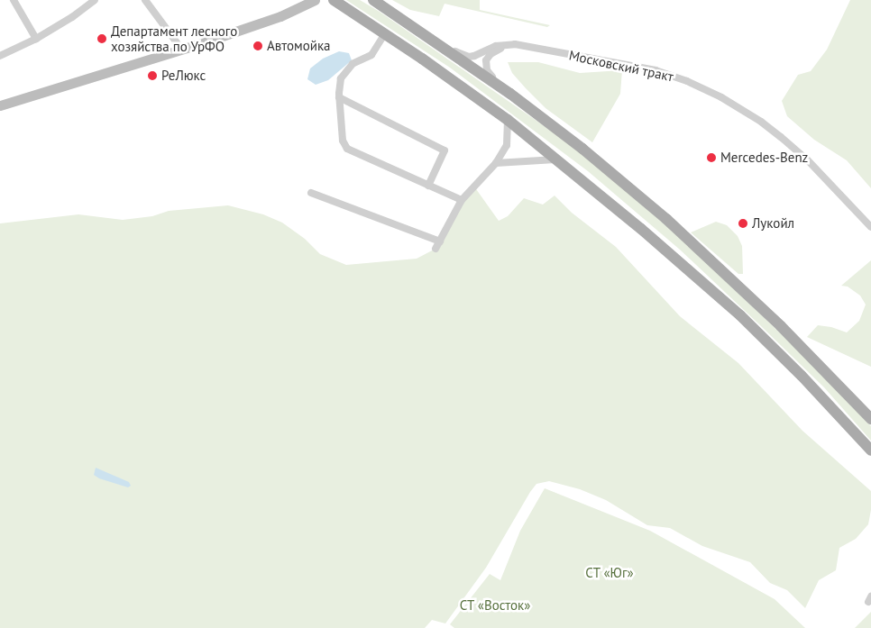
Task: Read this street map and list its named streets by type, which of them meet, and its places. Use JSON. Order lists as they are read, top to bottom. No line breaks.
{"streets":{"street":["Московский тракт"]},"parks":["СТ «Юг»","СТ «Восток»"],"places":["Департамент лесного хозяйства по УрФО","Автомойка","РеЛюкс","Mercedes-Benz","Лукойл"]}
